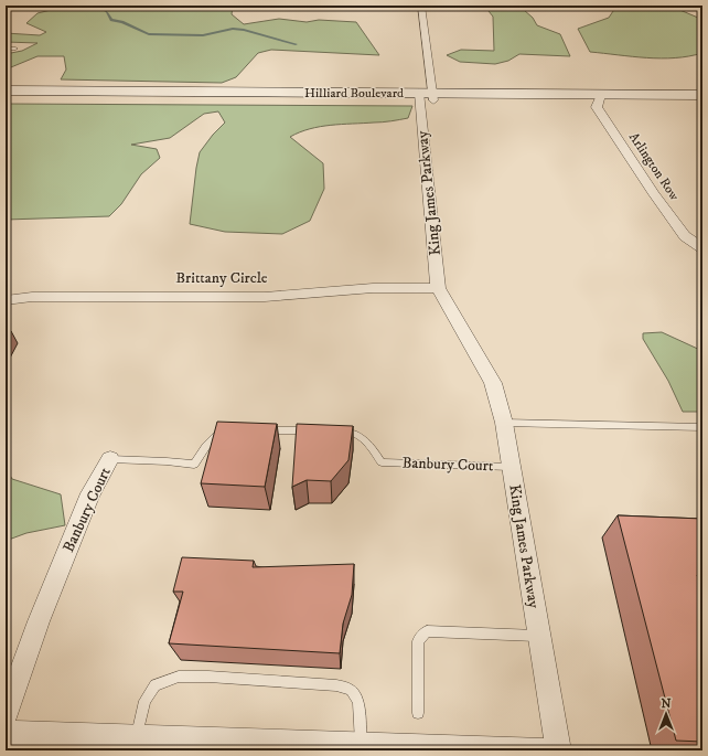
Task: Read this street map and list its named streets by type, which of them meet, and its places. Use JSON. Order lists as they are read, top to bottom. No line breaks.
{"streets":{"main road":["Hilliard Boulevard"],"street":["Arlington Row","King James Parkway","Brittany Circle","Banbury Court"]},"crossings":[["Hilliard Boulevard","Arlington Row"],["Hilliard Boulevard","King James Parkway"],["King James Parkway","Brittany Circle"],["King James Parkway","Banbury Court"]],"north":"top"}
